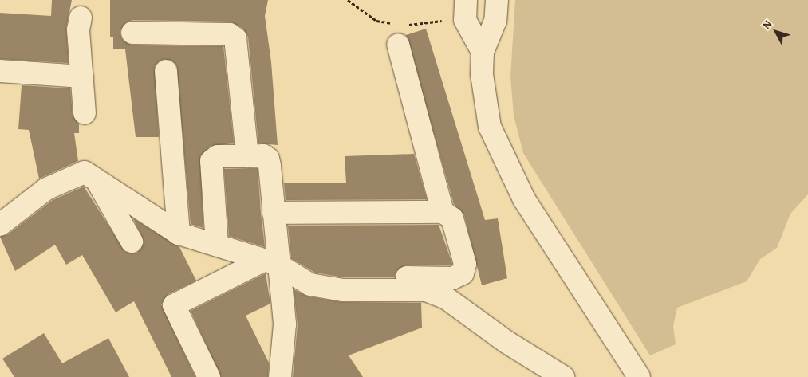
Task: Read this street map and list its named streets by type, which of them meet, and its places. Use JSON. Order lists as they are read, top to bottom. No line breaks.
{"north":"top left"}
